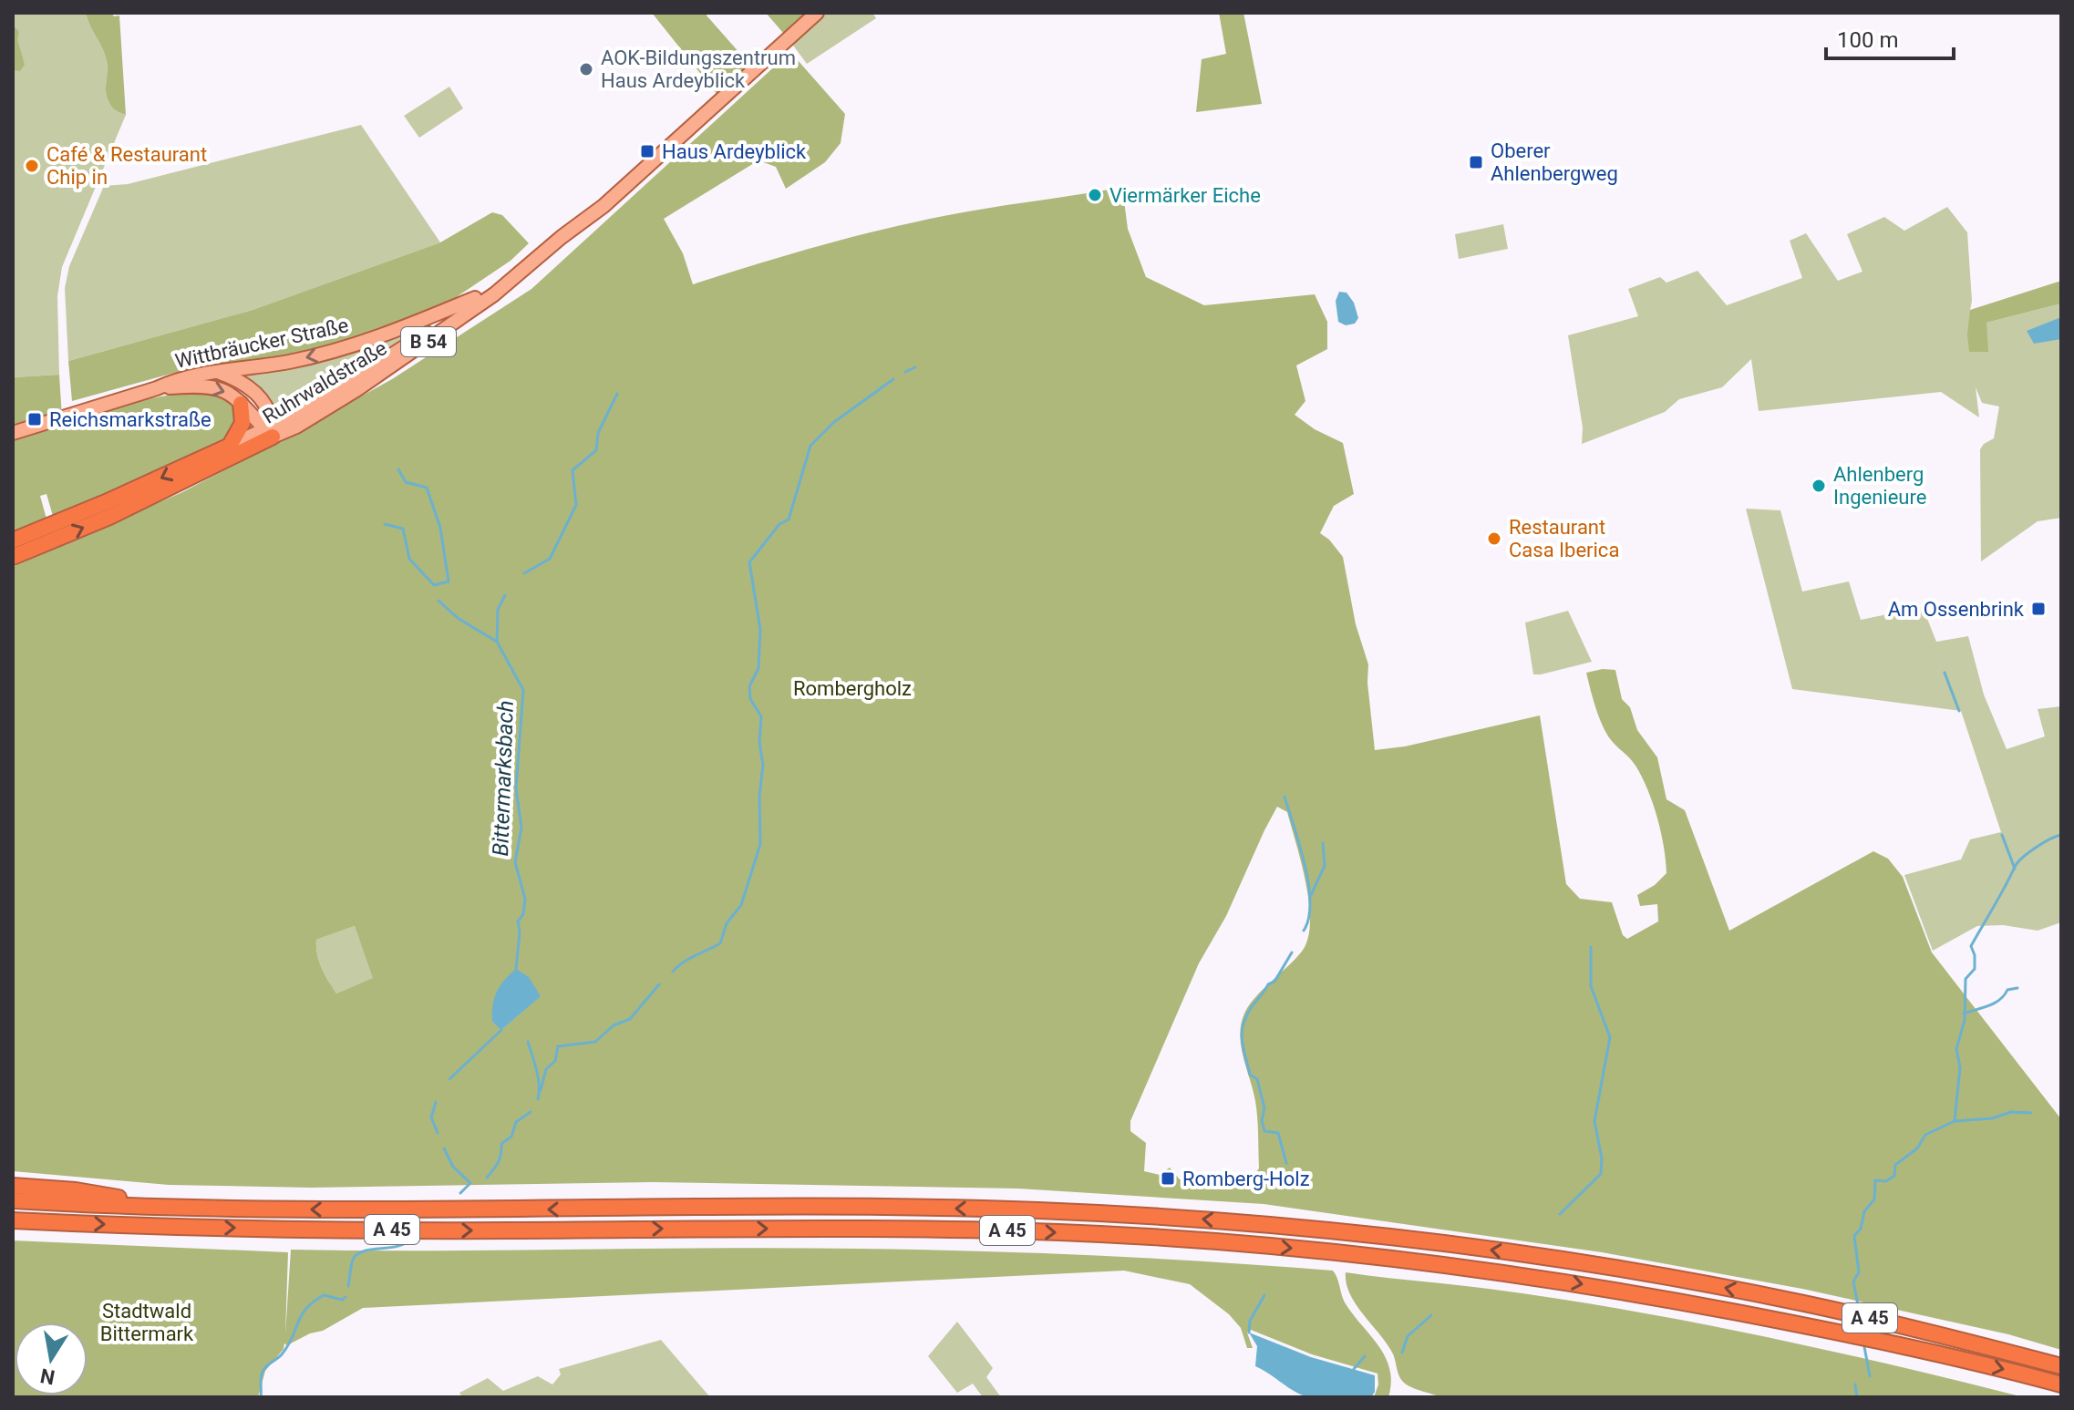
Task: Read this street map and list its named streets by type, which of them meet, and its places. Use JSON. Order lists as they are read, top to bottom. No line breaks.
{"streets":{"highway":["B 54","Ruhrwaldstraße","A 45"],"main road":["Wittbräucker Straße"]},"crossings":[["B 54","Ruhrwaldstraße"],["Wittbräucker Straße","Ruhrwaldstraße"]],"one_way":["Wittbräucker Straße"],"water":["Bittermarksbach"],"parks":["Rombergholz","Stadtwald Bittermark"],"places":{"other":["AOK-Bildungszentrum Haus Ardeyblick","Café & Restaurant Chip in","Viermärker Eiche","Ahlenberg Ingenieure","Restaurant Casa Iberica"],"transit":["Haus Ardeyblick","Oberer Ahlenbergweg","Reichsmarkstraße","Am Ossenbrink","Romberg-Holz"]},"scale_bar":"100 m","north":"bottom"}
